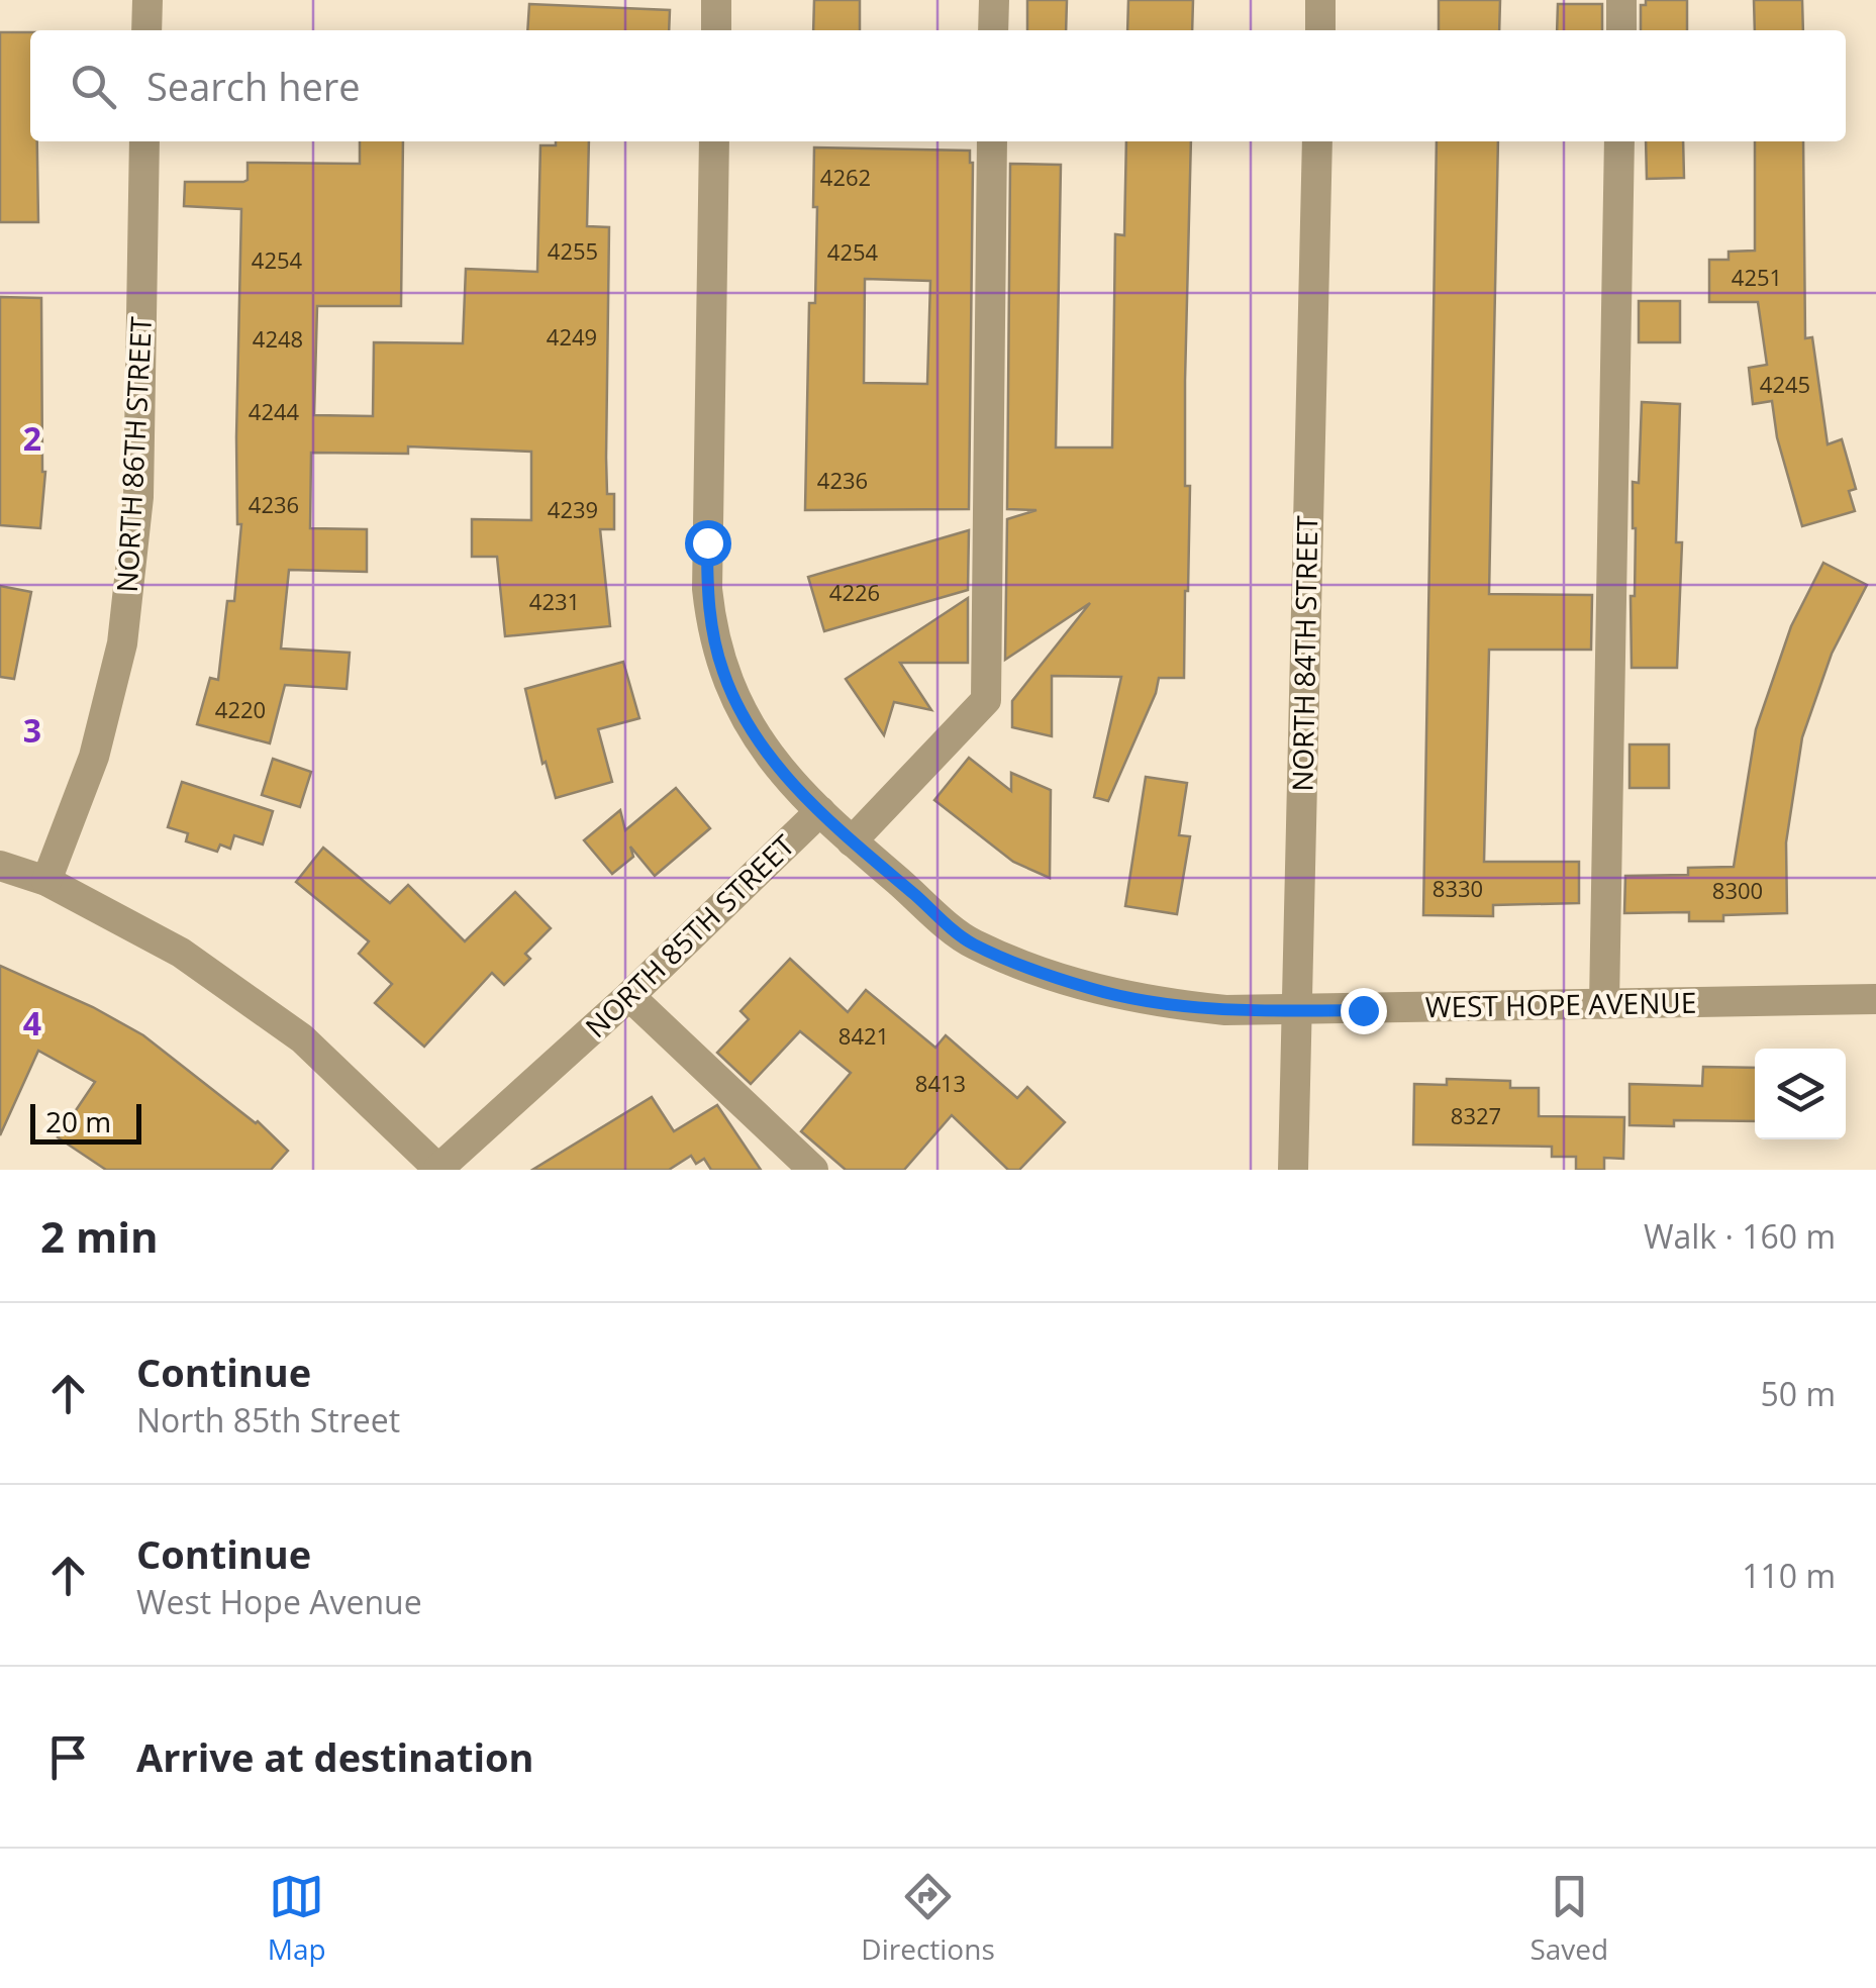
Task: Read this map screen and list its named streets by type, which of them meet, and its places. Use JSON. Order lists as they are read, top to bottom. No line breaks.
{"streets":{"street":["NORTH 86TH STREET","NORTH 84TH STREET","NORTH 85TH STREET","WEST HOPE AVENUE"]},"crossings":[["NORTH 84TH STREET","WEST HOPE AVENUE"],["NORTH 85TH STREET","WEST HOPE AVENUE"]],"house_numbers":["4262","4255","4254","4254","4251","4249","4248","4245","4244","4236","4236","4239","4226","4231","4220","8330","8300","8421","8413","8327"],"scale_bar":"20 m","page":{"search":"Search here","scale":"20 m","heading":["2 min","Walk · 160 m"],"list":[["Continue","North 85th Street","50 m"],["Continue","West Hope Avenue","110 m"],"Arrive at destination"],"nav":["Map","Directions","Saved"]},"grid":{"rows":["2","3","4"]}}
